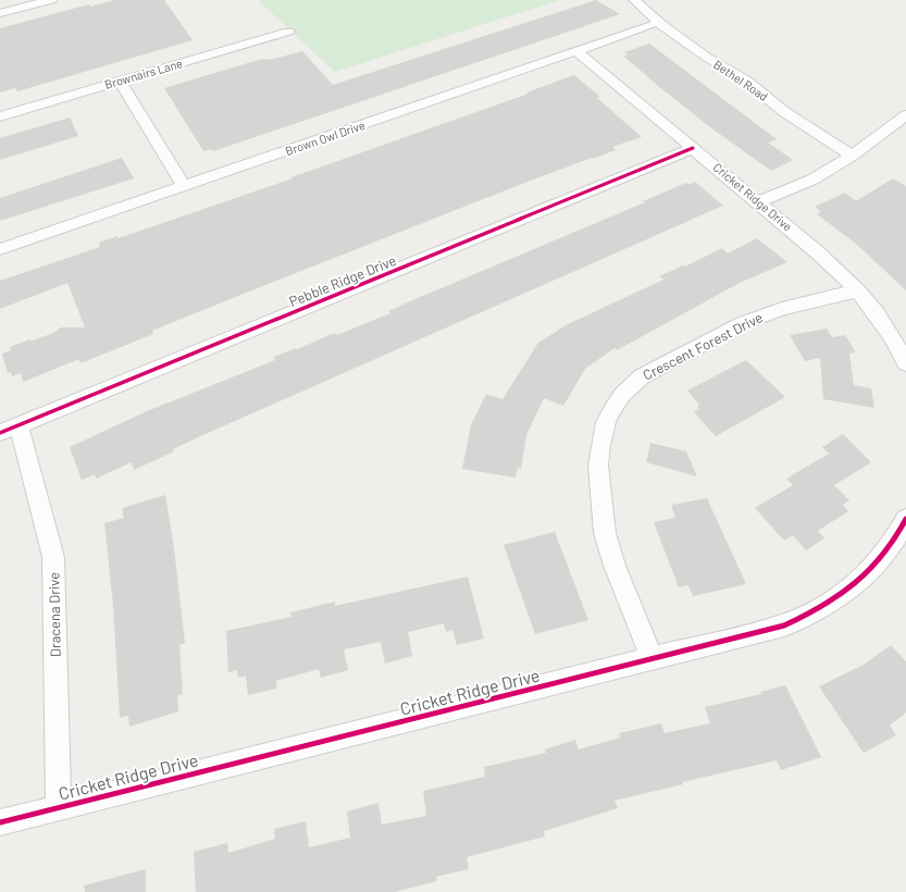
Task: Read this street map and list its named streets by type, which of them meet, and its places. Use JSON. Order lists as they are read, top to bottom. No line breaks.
{"streets":{"street":["Brownairs Lane","Bethel Road","Brown Owl Drive","Cricket Ridge Drive","Pebble Ridge Drive","Crescent Forest Drive","Dracena Drive"]},"crossings":[["Brown Owl Drive","Cricket Ridge Drive"],["Cricket Ridge Drive","Pebble Ridge Drive"],["Cricket Ridge Drive","Crescent Forest Drive"],["Cricket Ridge Drive","Dracena Drive"],["Pebble Ridge Drive","Dracena Drive"]]}
